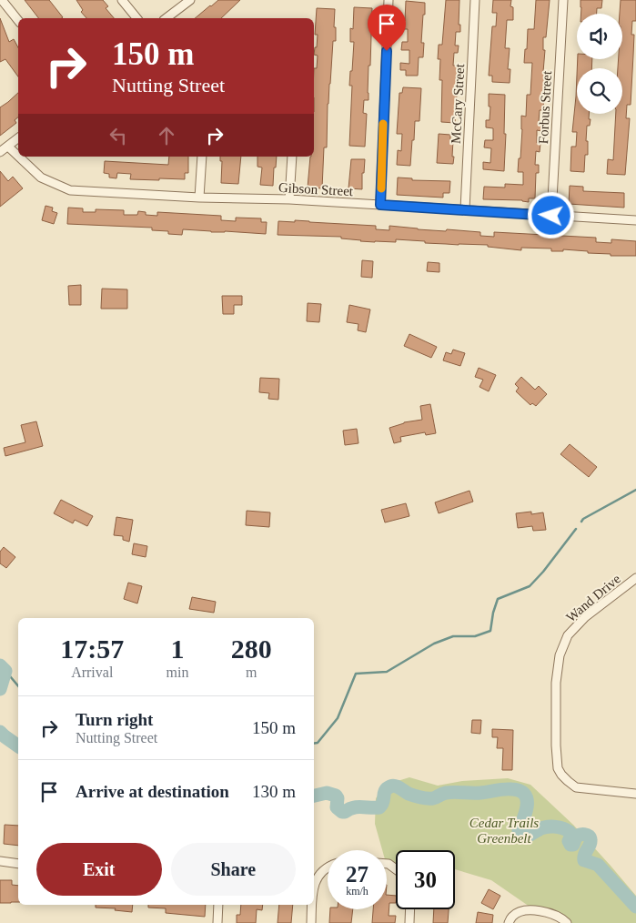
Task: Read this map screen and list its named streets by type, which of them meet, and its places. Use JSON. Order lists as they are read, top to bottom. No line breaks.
{"streets":{"street":["McCary Street","Forbus Street","Gibson Street","Wand Drive"]},"crossings":[["McCary Street","Gibson Street"],["Forbus Street","Gibson Street"]],"parks":["Cedar Trails Greenbelt"],"page":{"turn":["150 m","Nutting Street"],"eta":["17:57","Arrival","1","min","280","m"],"list":[{"name":"Turn right","note":"Nutting Street","value":"150 m"},{"name":"Arrive at destination","value":"130 m"}],"buttons":["Exit","Share"],"speed":"27 km/h","limit":"30"}}
